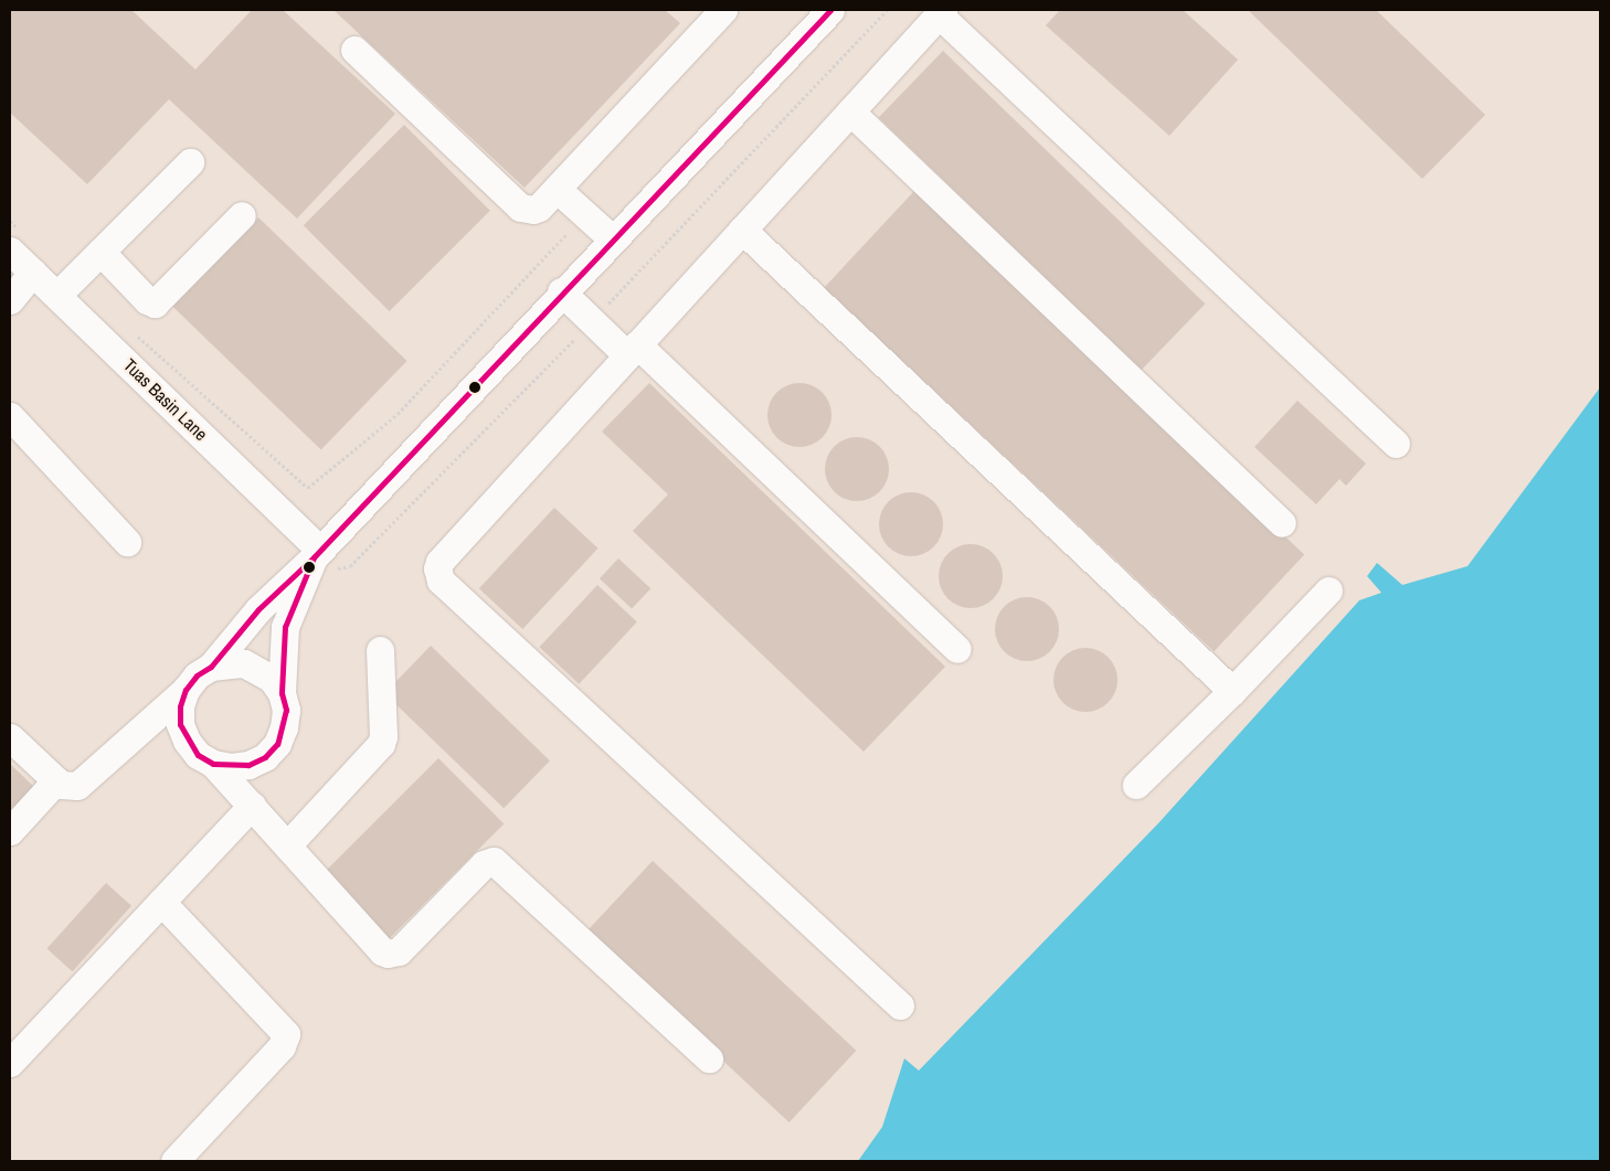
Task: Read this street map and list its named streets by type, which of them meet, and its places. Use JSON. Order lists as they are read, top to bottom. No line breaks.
{"streets":{"street":["Tuas Basin Lane"]}}
